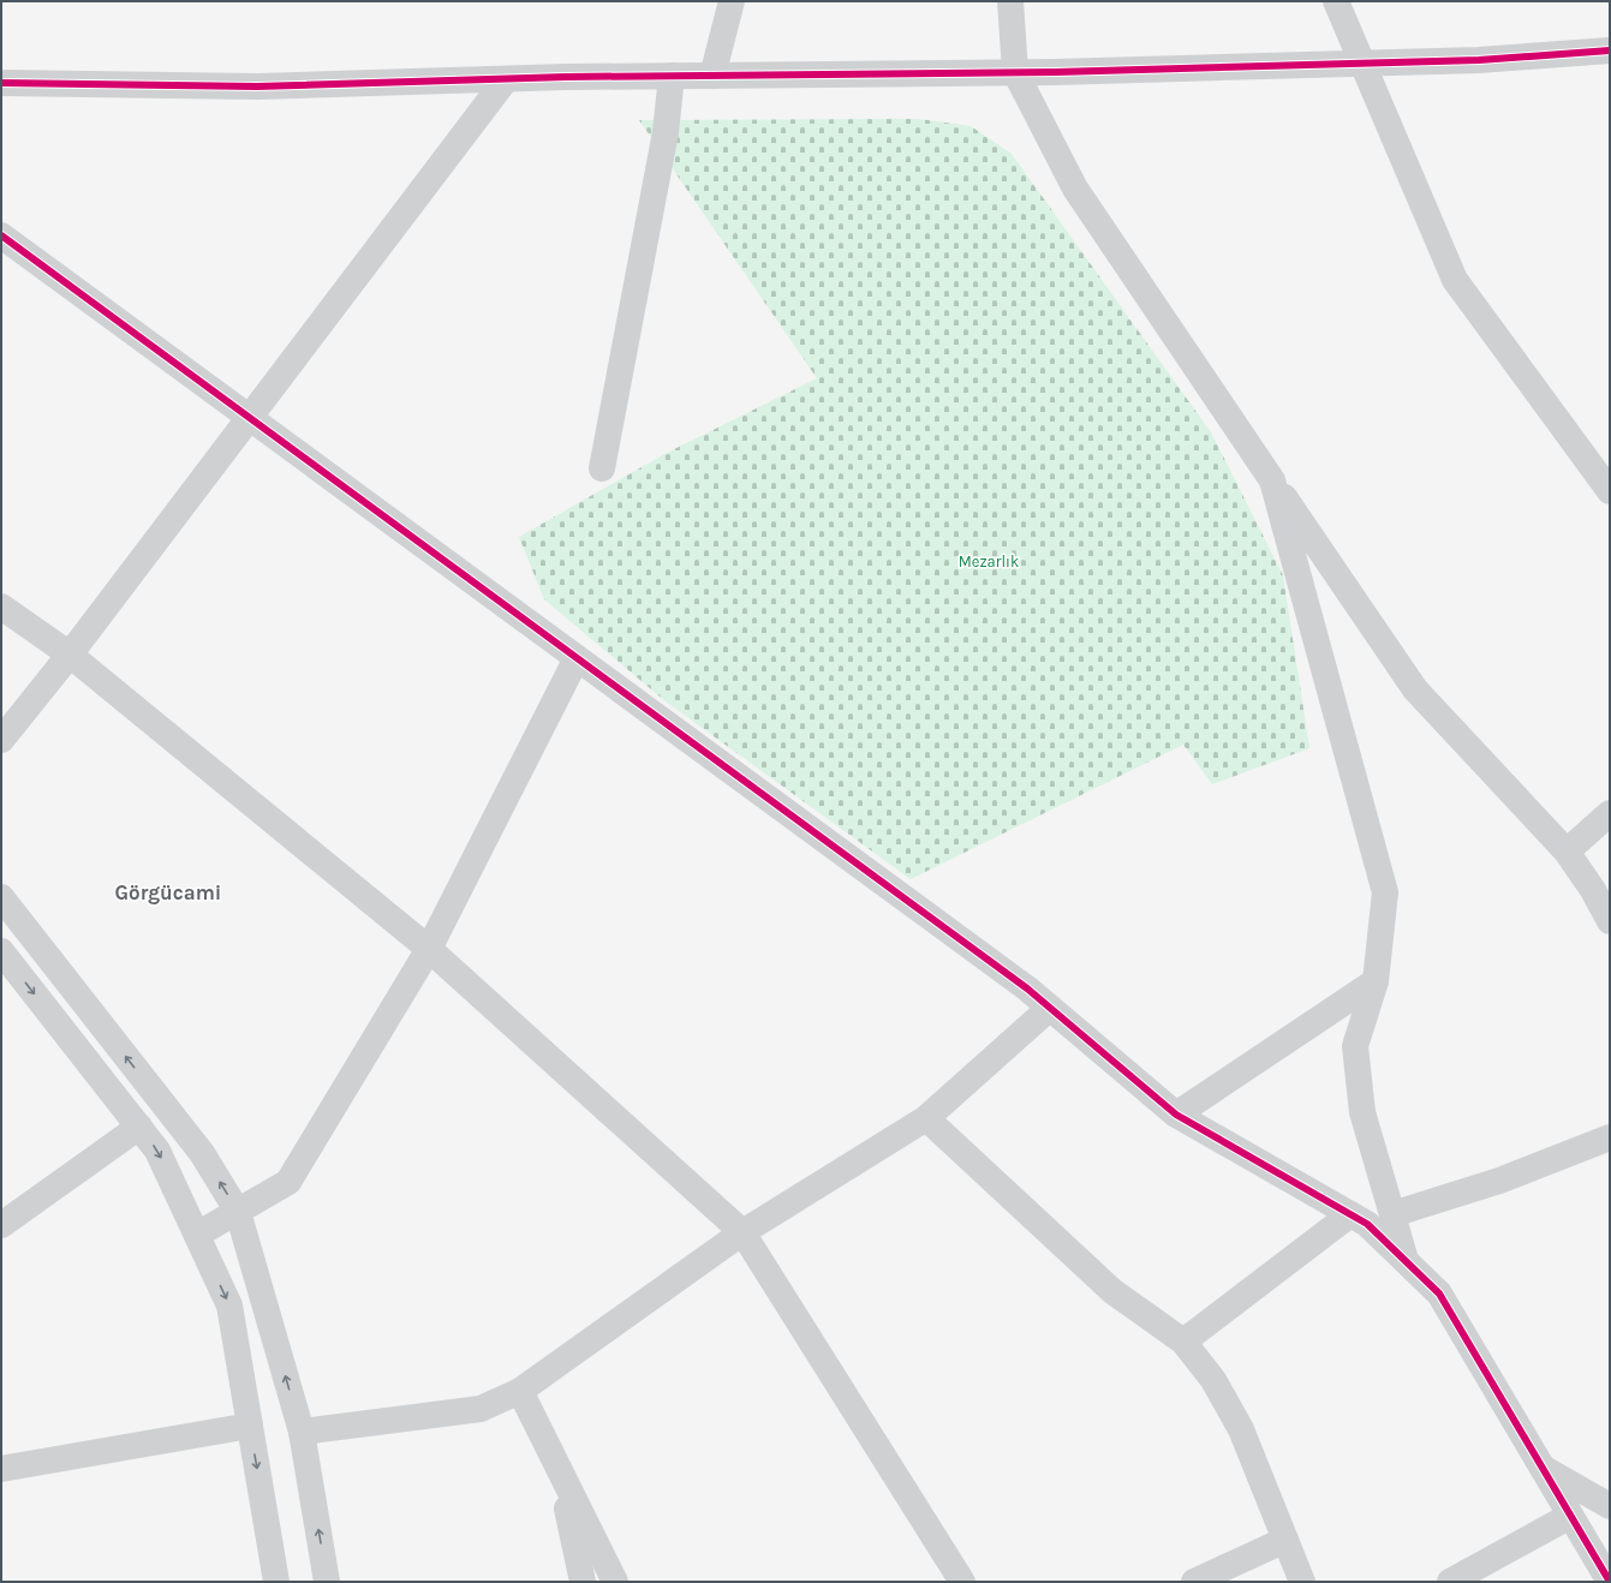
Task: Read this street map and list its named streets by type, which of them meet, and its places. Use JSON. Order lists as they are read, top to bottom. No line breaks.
{"districts":["Görgücami"],"parks":["Mezarlık"]}
